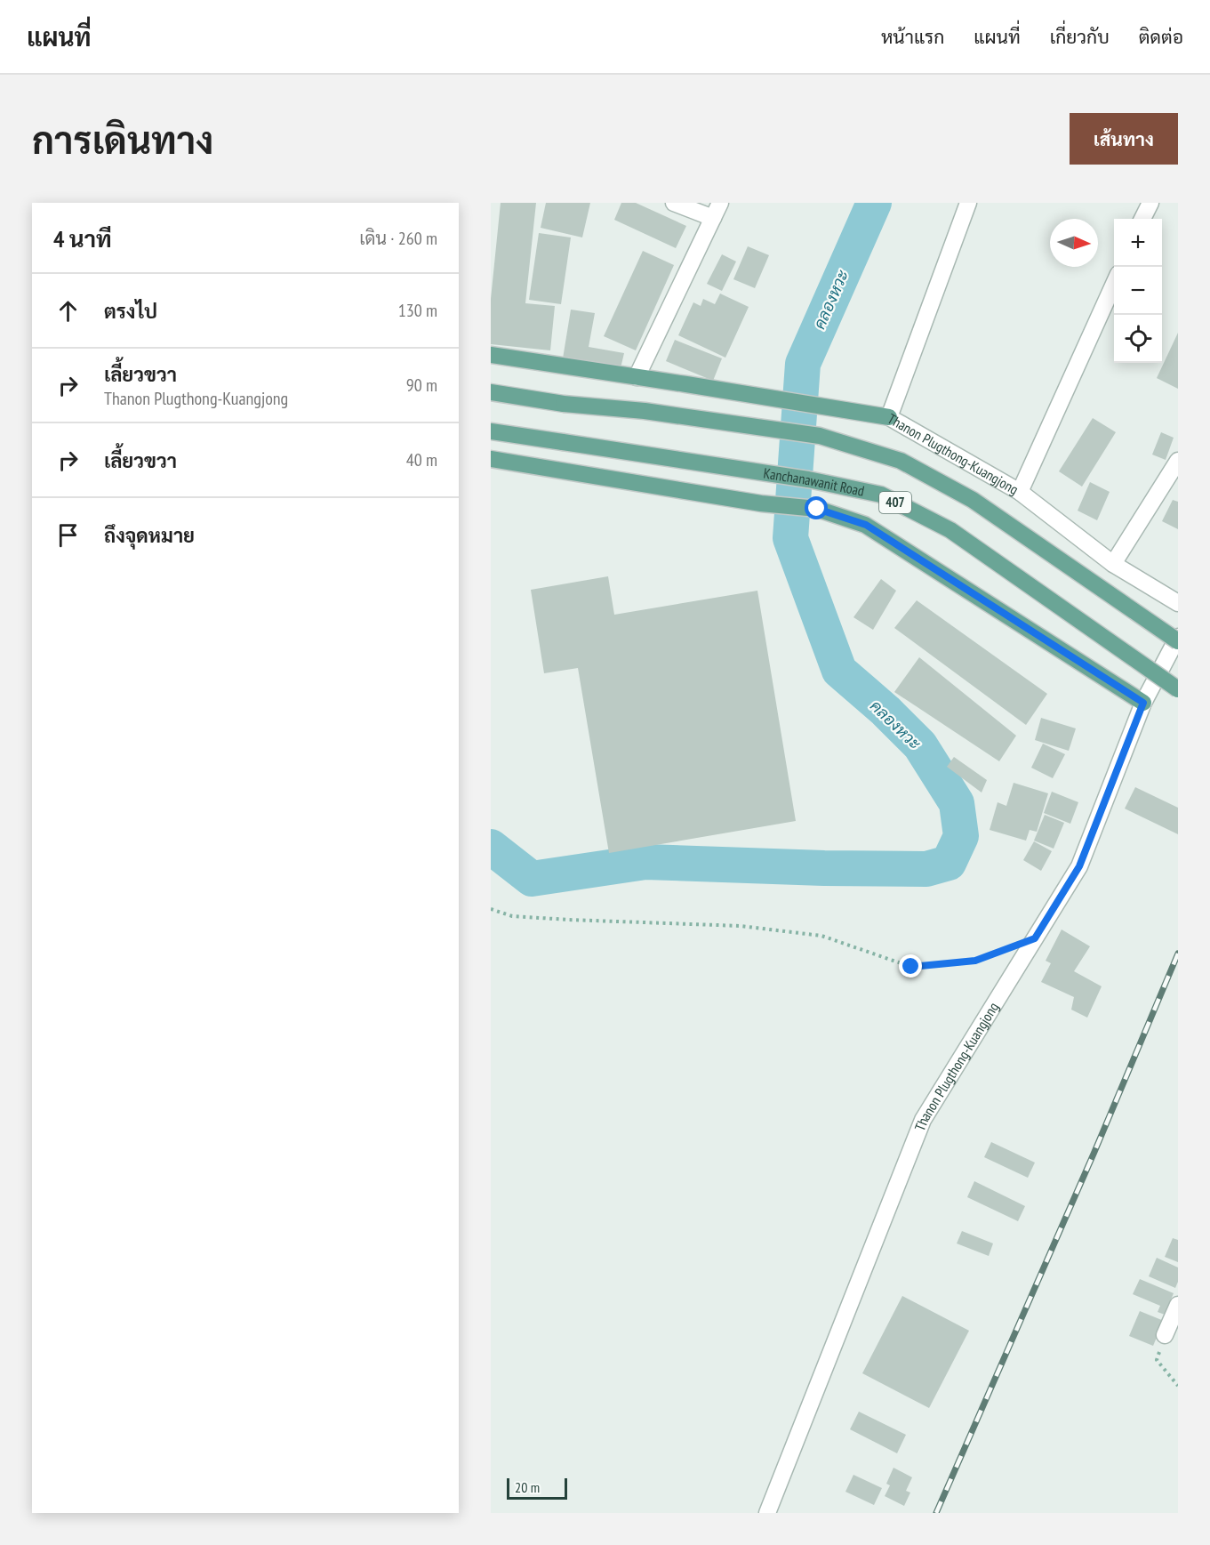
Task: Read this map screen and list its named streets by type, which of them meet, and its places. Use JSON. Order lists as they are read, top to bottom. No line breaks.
{"streets":{"main road":["Kanchanawanit Road","407"],"street":["Thanon Plugthong-Kuangjong"]},"water":["คลองหวะ"],"scale_bar":"20 m","north":"right","page":{"header":"แผนที่","nav":["หน้าแรก","แผนที่","เกี่ยวกับ","ติดต่อ"],"buttons":"เส้นทาง","title":"การเดินทาง","heading":["4 นาที","เดิน · 260 m"],"map_buttons":["+","−"],"list":[["ตรงไป","130 m"],["เลี้ยวขวา","Thanon Plugthong-Kuangjong","90 m"],["เลี้ยวขวา","40 m"],"ถึงจุดหมาย"],"scale":"20 m"}}
